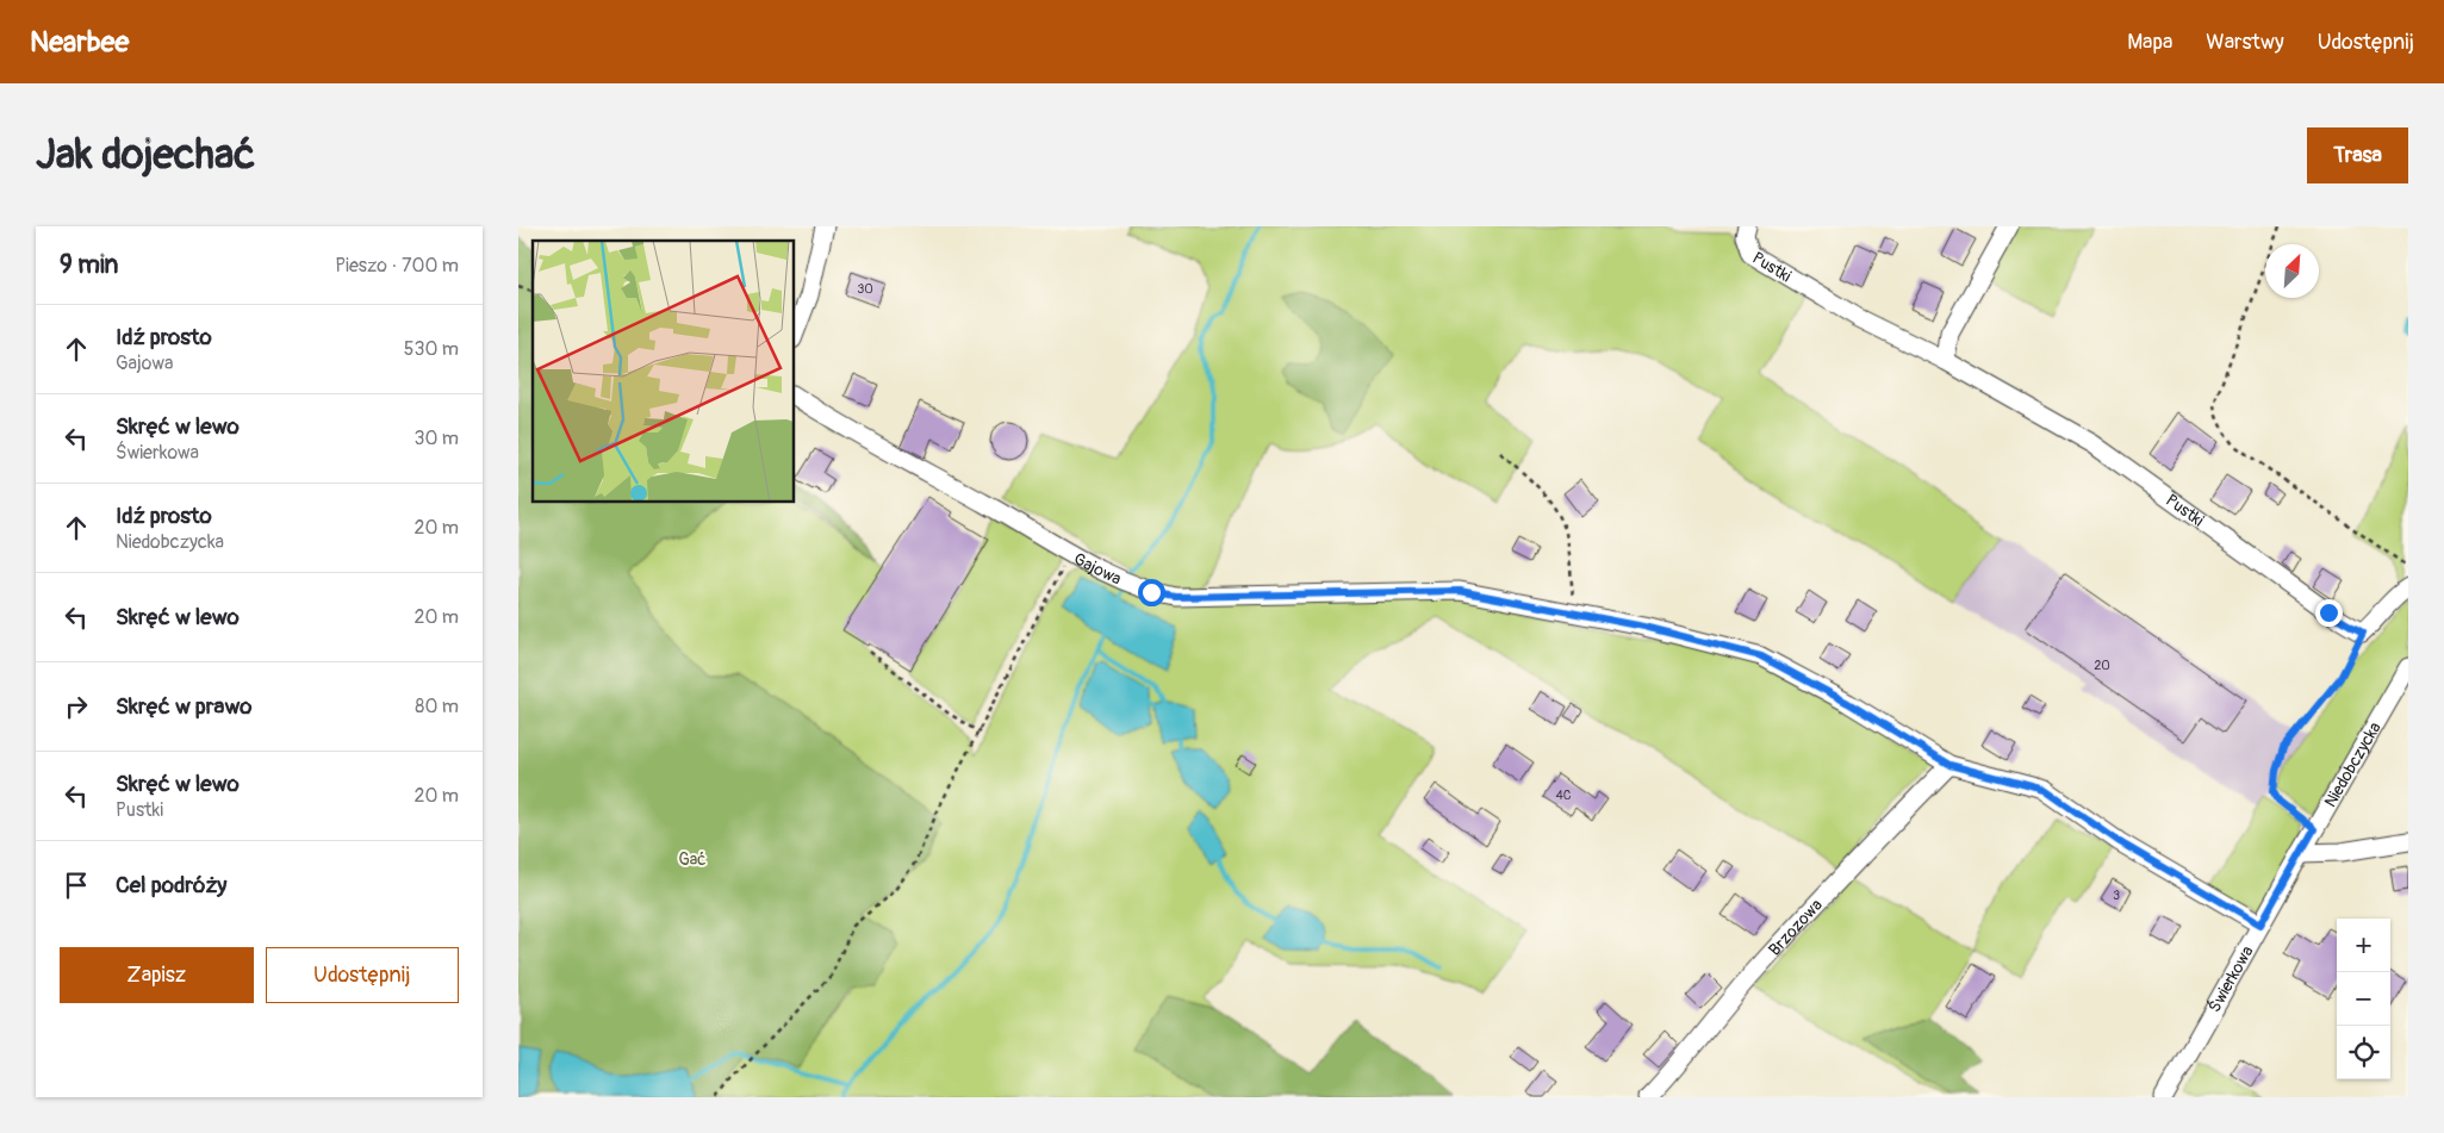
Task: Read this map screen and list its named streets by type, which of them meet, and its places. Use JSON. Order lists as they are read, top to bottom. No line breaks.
{"streets":{"street":["Pustki","Gajowa","Niedobczycka","Brzozowa","Świerkowa"]},"crossings":[["Gajowa","Brzozowa"],["Gajowa","Świerkowa"],["Niedobczycka","Świerkowa"]],"parks":["Gać"],"house_numbers":["30","20","4C","3"],"north":"top right","page":{"header":"Nearbee","nav":["Mapa","Warstwy","Udostępnij"],"buttons":["Trasa",["Zapisz","Udostępnij"]],"title":"Jak dojechać","heading":["9 min","Pieszo · 700 m"],"list":[["Idź prosto","Gajowa","530 m"],["Skręć w lewo","Świerkowa","30 m"],["Idź prosto","Niedobczycka","20 m"],["Skręć w lewo","20 m"],["Skręć w prawo","80 m"],["Skręć w lewo","Pustki","20 m"],"Cel podróży"],"map_buttons":["+","−"]}}
